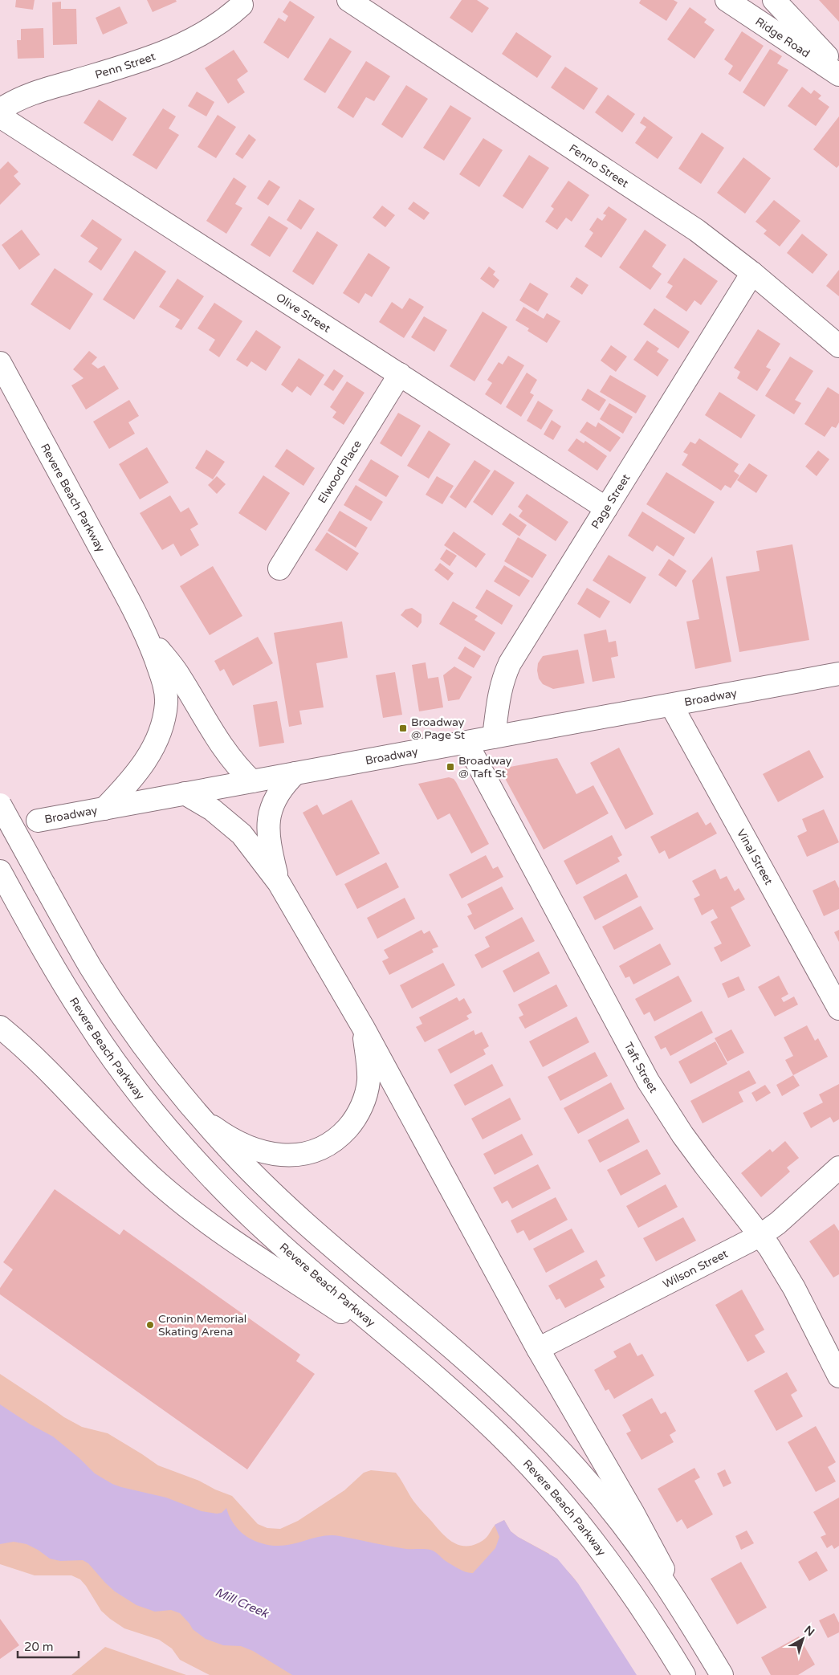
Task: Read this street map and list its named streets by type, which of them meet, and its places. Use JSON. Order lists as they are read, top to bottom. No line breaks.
{"streets":{"main road":["Ridge Road","Penn Street","Fenno Street","Olive Street","Elwood Place","Revere Beach Parkway","Page Street","Broadway","Vinal Street","Taft Street","Wilson Street"]},"crossings":[["Fenno Street","Page Street"],["Olive Street","Elwood Place"],["Olive Street","Page Street"],["Revere Beach Parkway","Broadway"],["Page Street","Broadway"],["Broadway","Vinal Street"],["Broadway","Taft Street"],["Taft Street","Wilson Street"]],"water":["Mill Creek"],"places":{"transit":["Broadway @ Page St","Broadway @ Taft St"],"other":["Cronin Memorial Skating Arena"]},"scale_bar":"20 m","north":"top right"}
